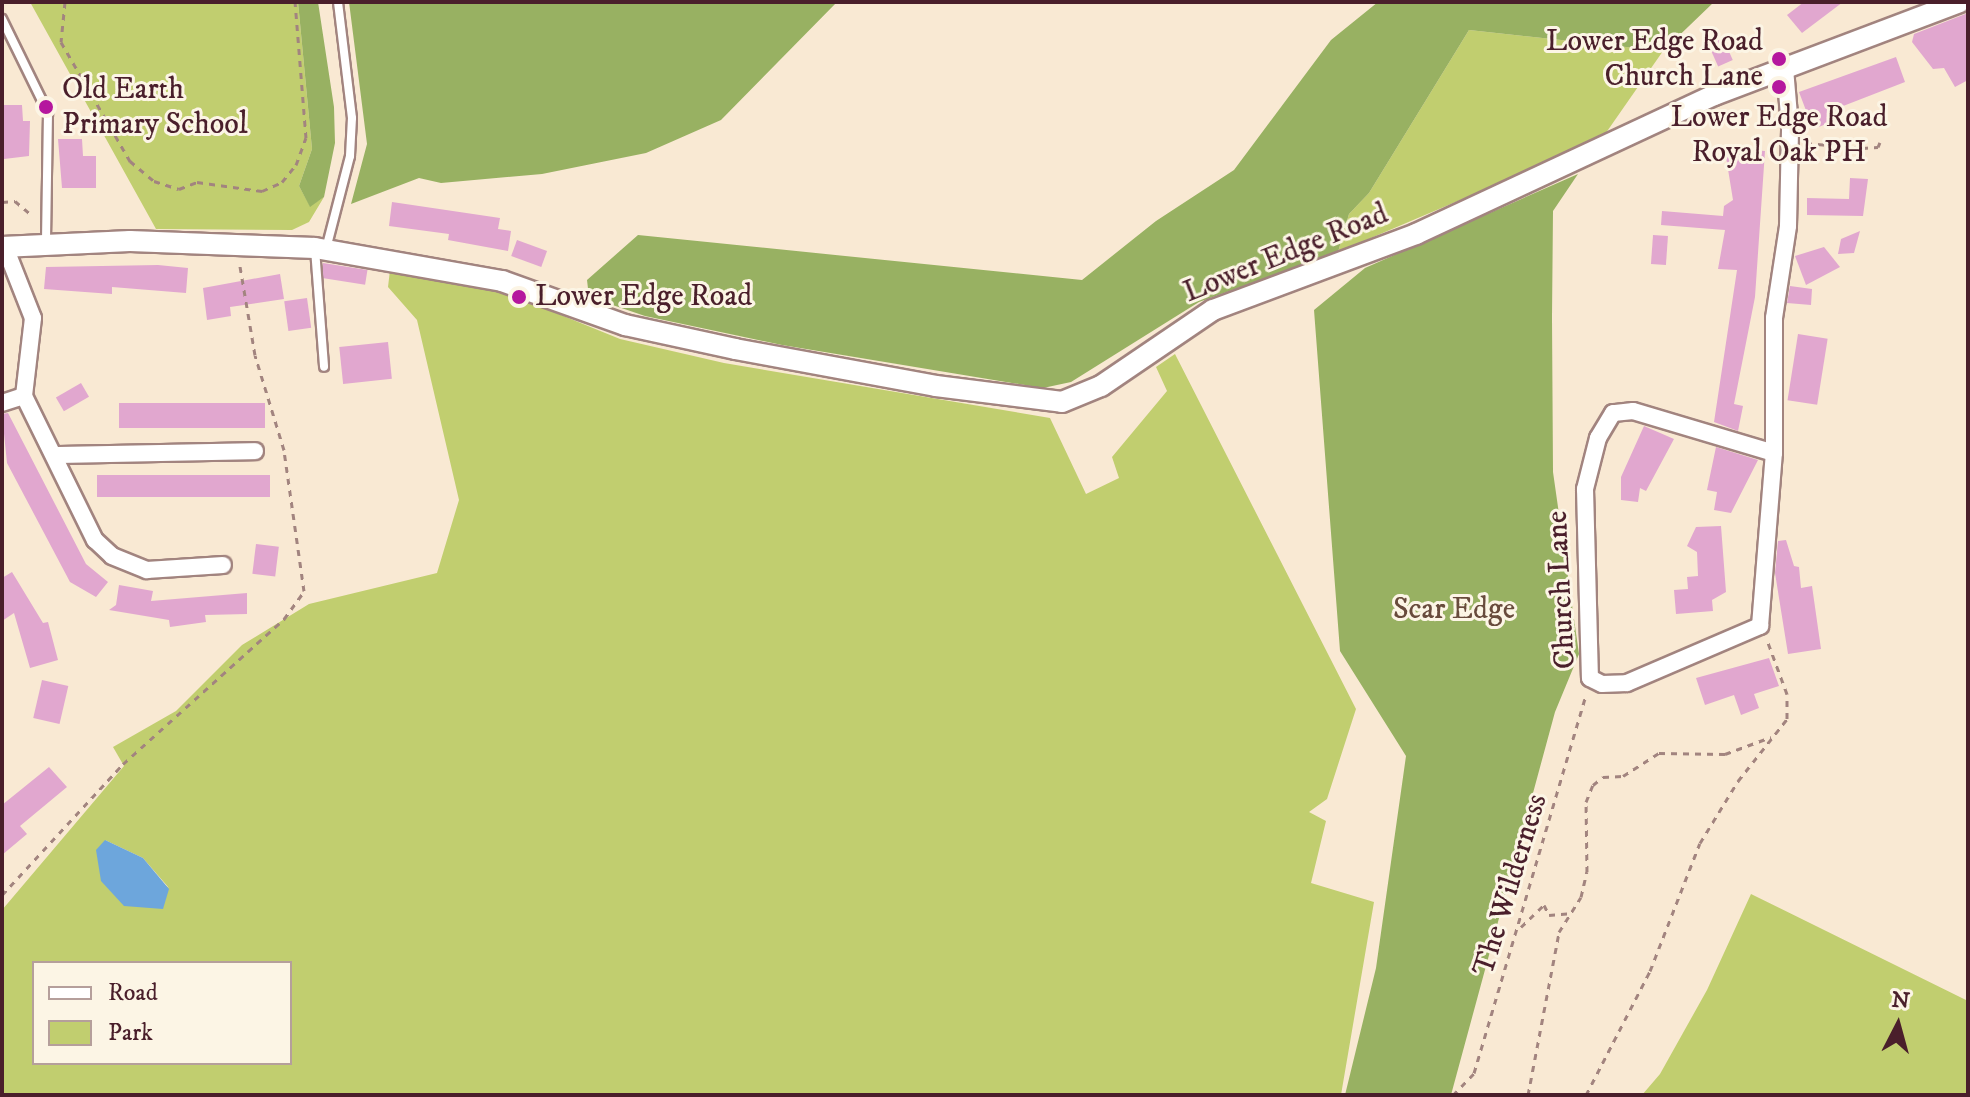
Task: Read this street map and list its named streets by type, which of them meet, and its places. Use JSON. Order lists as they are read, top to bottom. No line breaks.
{"streets":{"street":["Lower Edge Road","Church Lane"],"path":["The Wilderness"]},"crossings":[["Church Lane","The Wilderness"]],"parks":["Scar Edge"],"places":["Lower Edge Road Church Lane","Lower Edge Road Royal Oak PH","Old Earth Primary School","Lower Edge Road"],"legend":["Road","Park"],"north":"top"}
